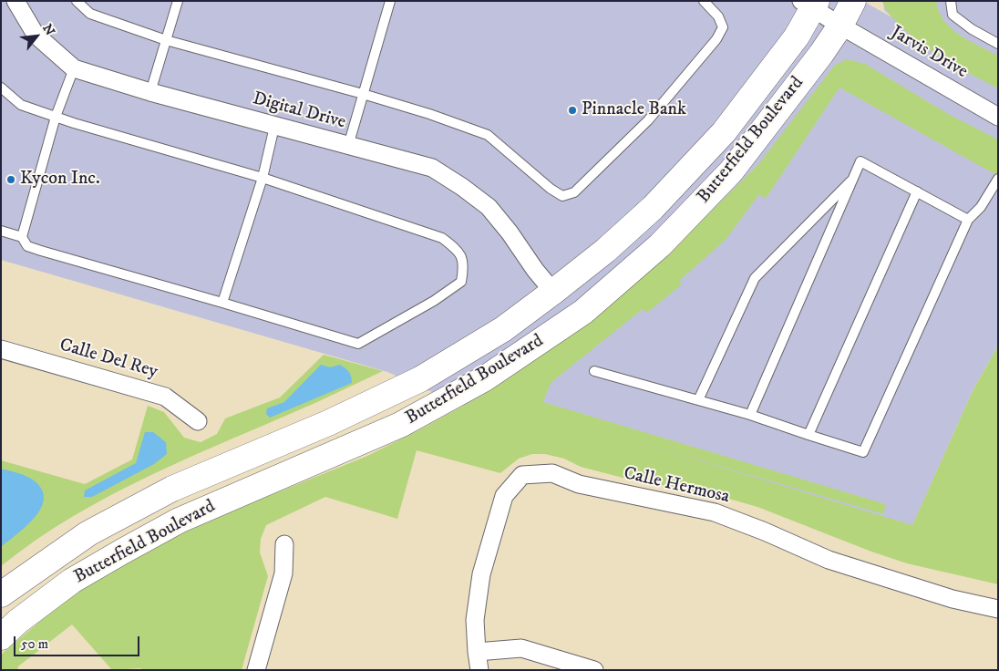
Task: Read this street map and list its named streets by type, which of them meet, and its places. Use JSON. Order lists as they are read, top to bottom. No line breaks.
{"streets":{"main road":["Butterfield Boulevard"],"street":["Jarvis Drive","Digital Drive","Calle Del Rey","Calle Hermosa"]},"crossings":[["Jarvis Drive","Butterfield Boulevard"],["Digital Drive","Butterfield Boulevard"]],"places":["Pinnacle Bank","Kycon Inc."],"scale_bar":"50 m","north":"top right"}
